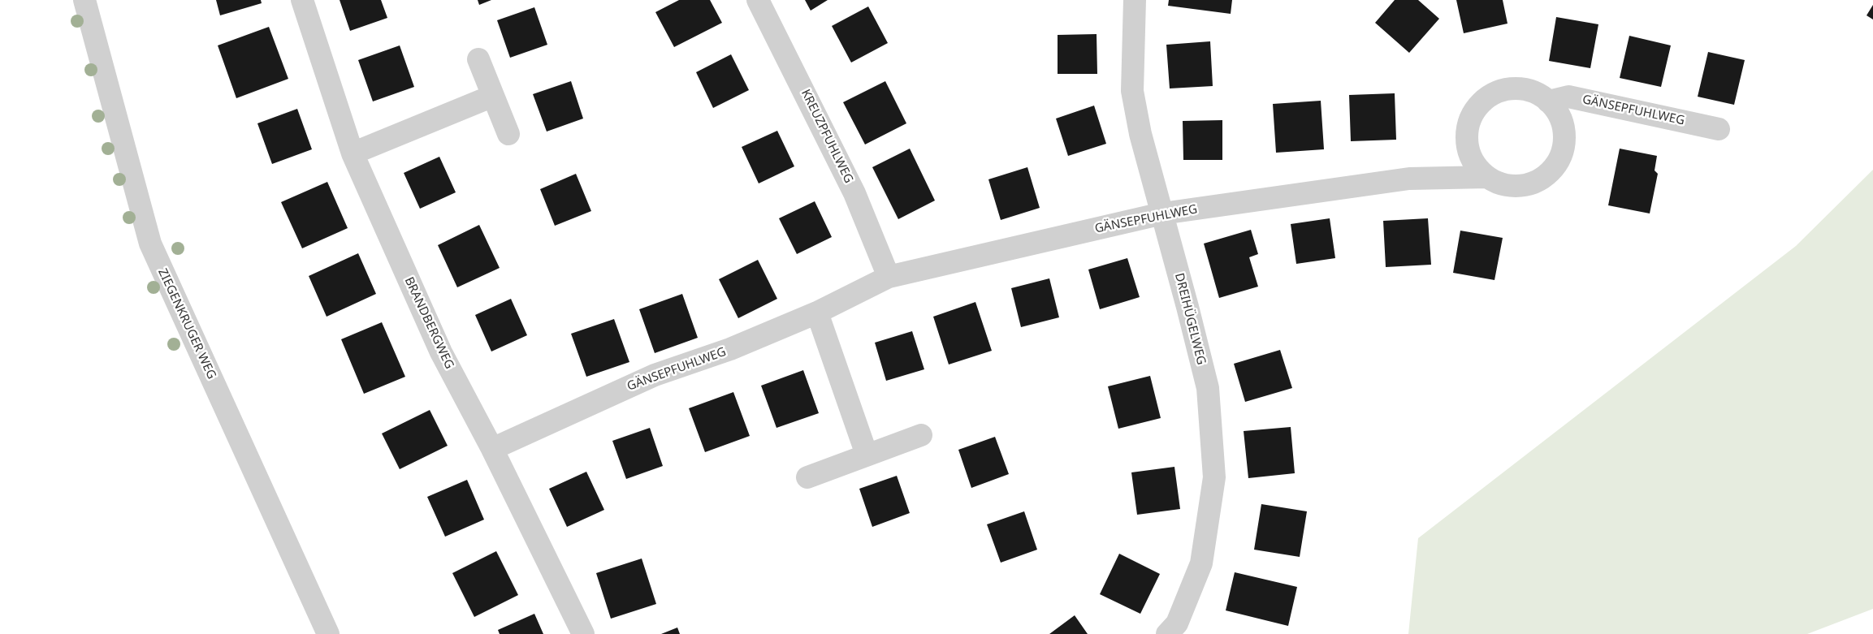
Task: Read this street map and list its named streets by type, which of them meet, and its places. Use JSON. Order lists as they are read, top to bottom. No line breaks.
{"streets":{"street":["GÄNSEPFUHLWEG","KREUZPFUHLWEG","DREIHÜGELWEG","BRANDBERGWEG","ZIEGENKRUGER WEG"]},"crossings":[["GÄNSEPFUHLWEG","KREUZPFUHLWEG"],["GÄNSEPFUHLWEG","DREIHÜGELWEG"],["GÄNSEPFUHLWEG","BRANDBERGWEG"]]}
